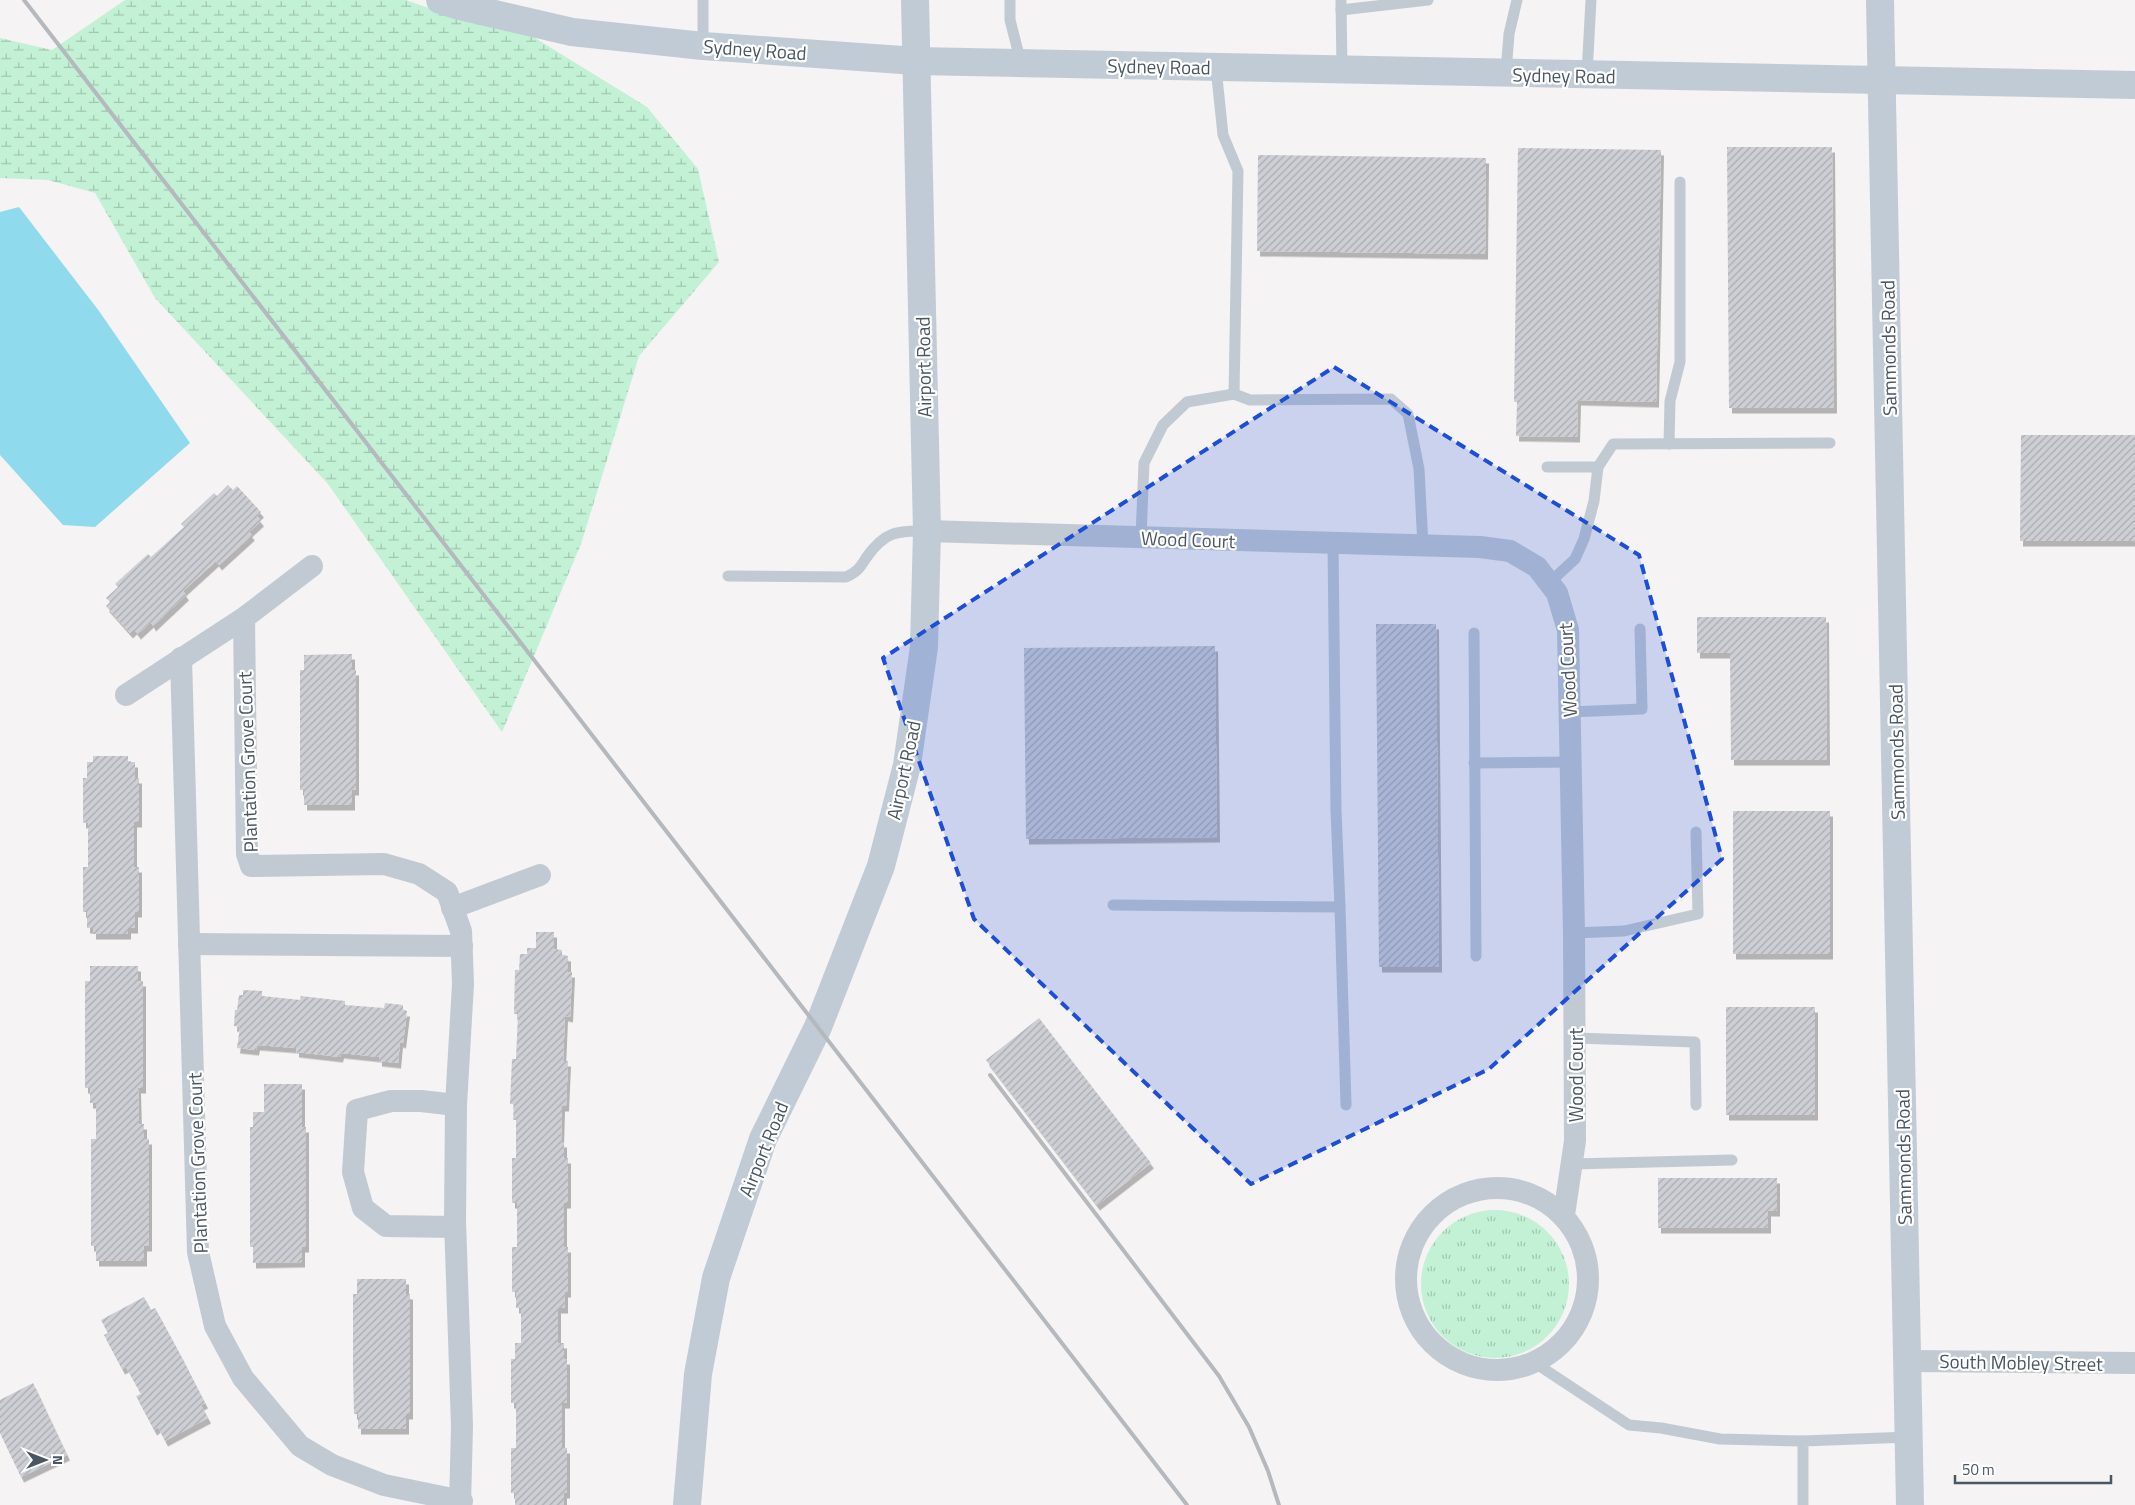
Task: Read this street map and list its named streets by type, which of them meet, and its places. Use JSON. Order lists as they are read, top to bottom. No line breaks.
{"streets":{"street":["Sydney Road","Sammonds Road","Airport Road","Wood Court","Plantation Grove Court","South Mobley Street"]},"crossings":[["Sydney Road","Sammonds Road"],["Sydney Road","Airport Road"],["Sammonds Road","South Mobley Street"],["Airport Road","Wood Court"]],"scale_bar":"50 m","north":"right"}
